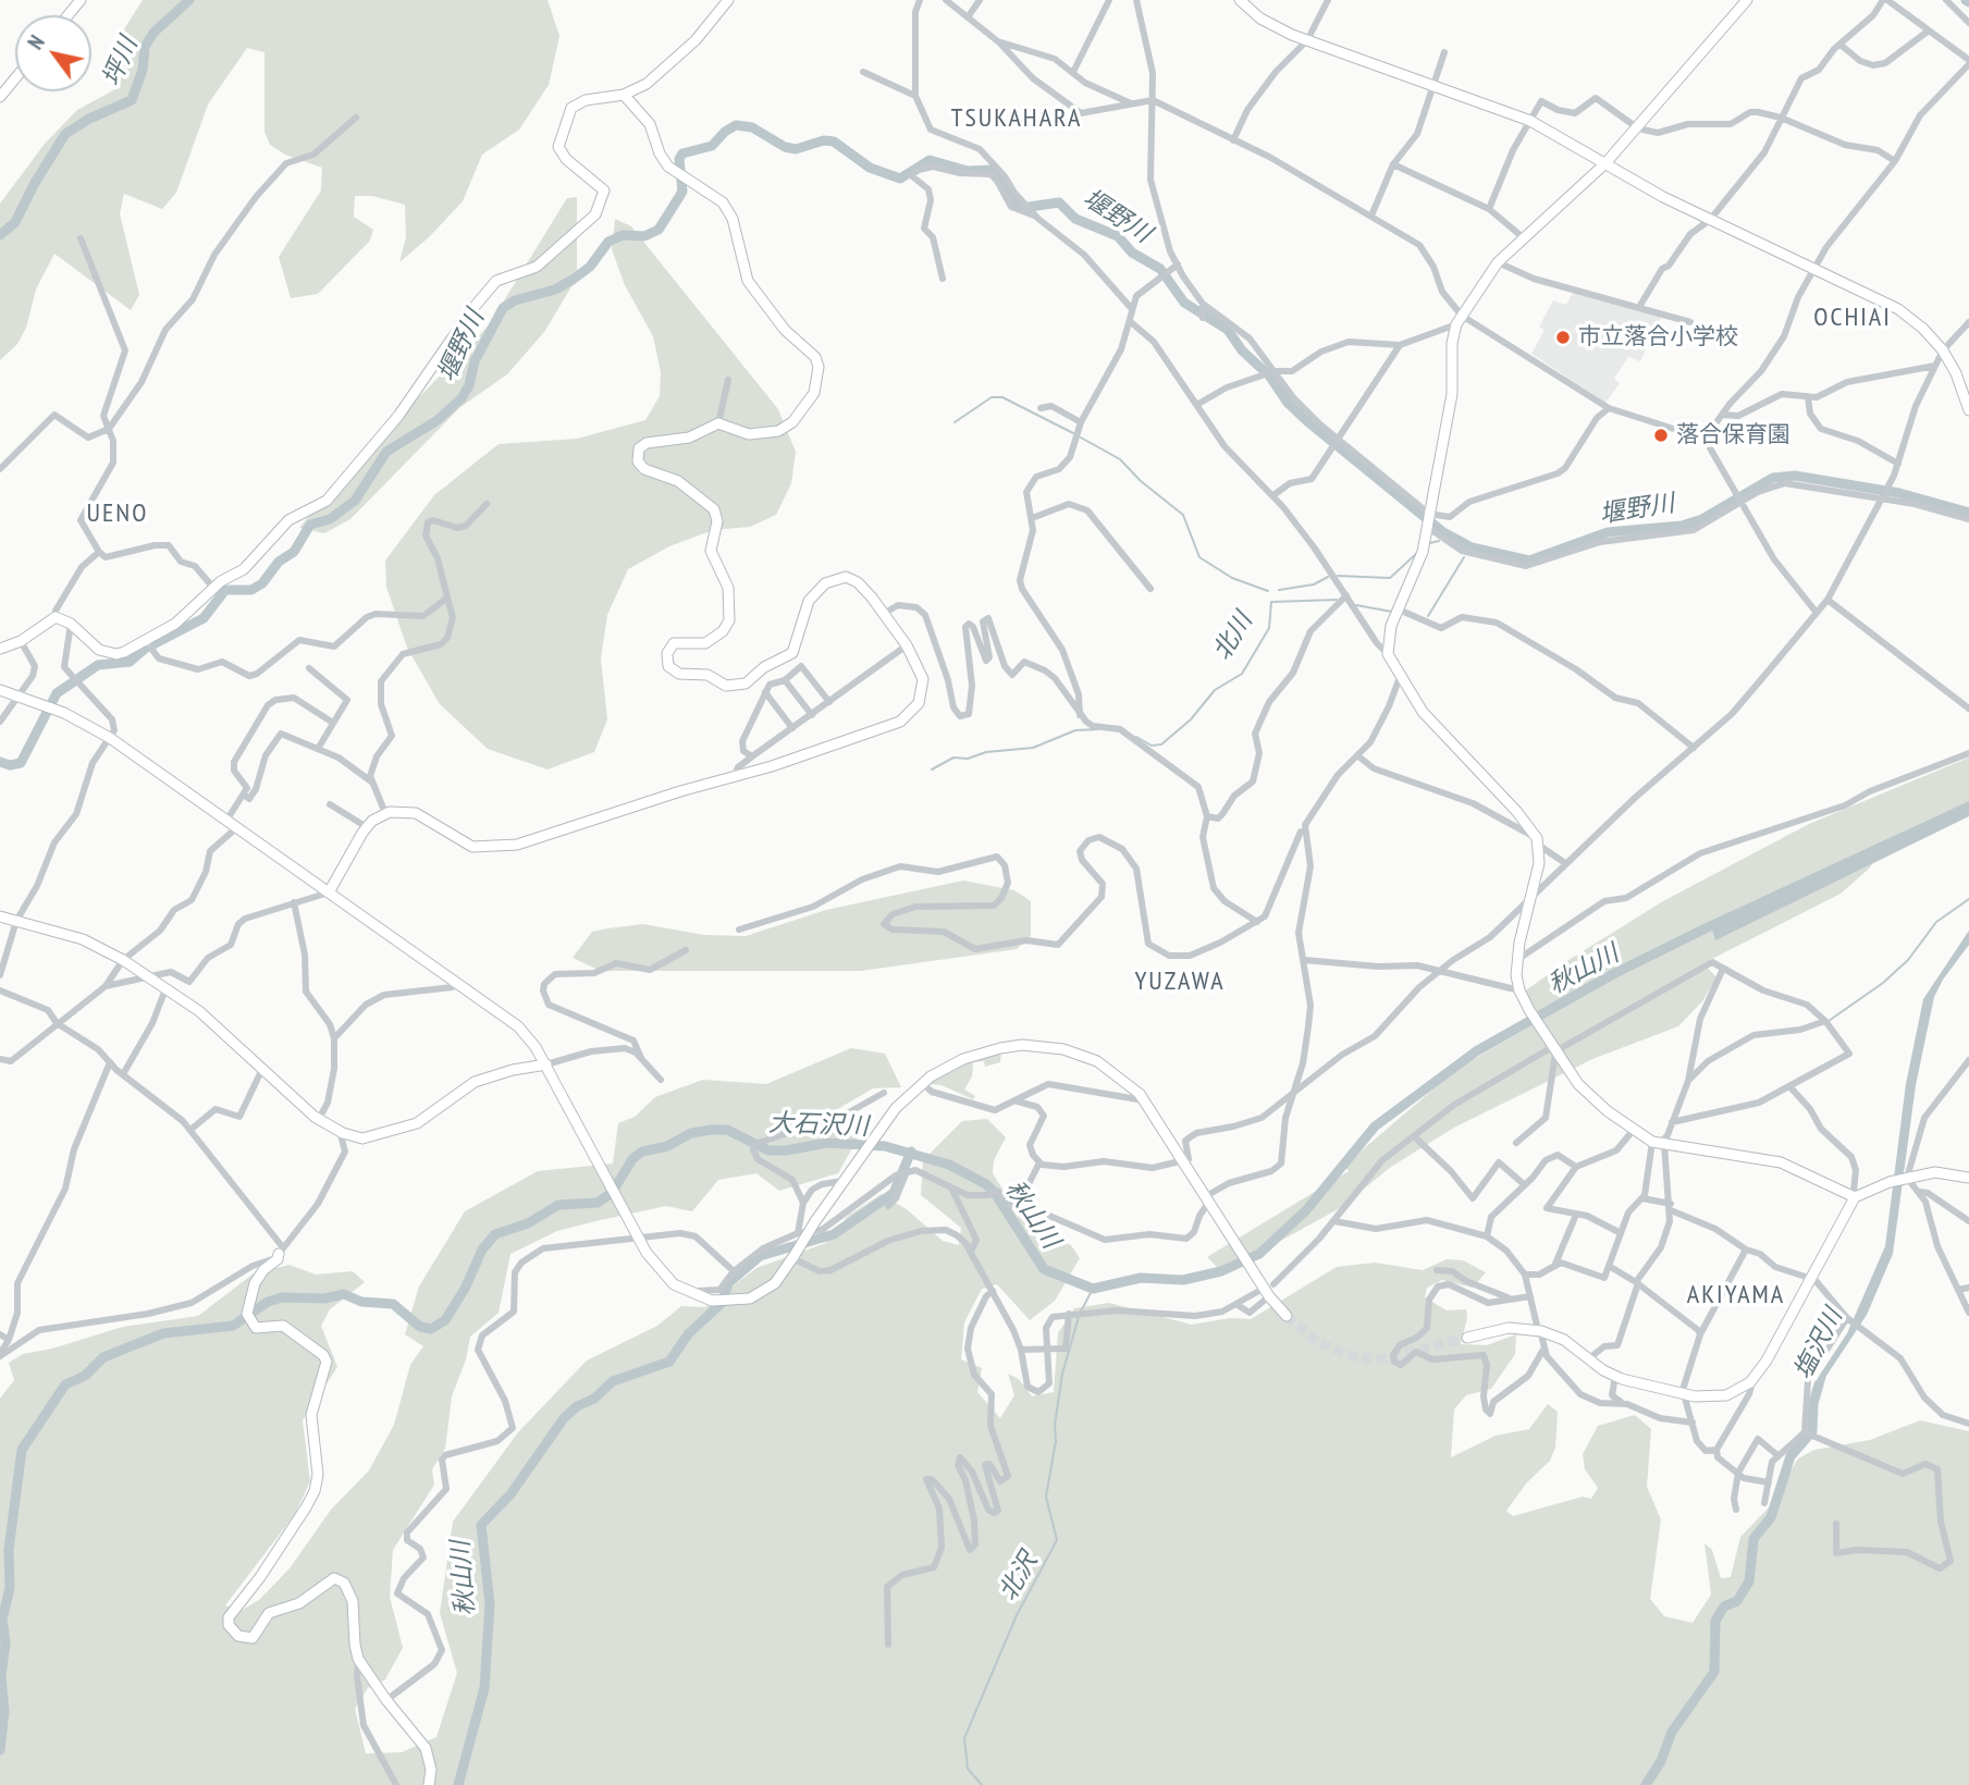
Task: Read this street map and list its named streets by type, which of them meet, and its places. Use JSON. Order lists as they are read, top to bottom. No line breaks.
{"districts":["TSUKAHARA","OCHIAI","UENO","YUZAWA","AKIYAMA"],"water":["坪川","堰野川","北川","秋山川","大石沢川","塩沢川","北沢"],"places":["市立落合小学校","落合保育園"],"north":"top left"}
